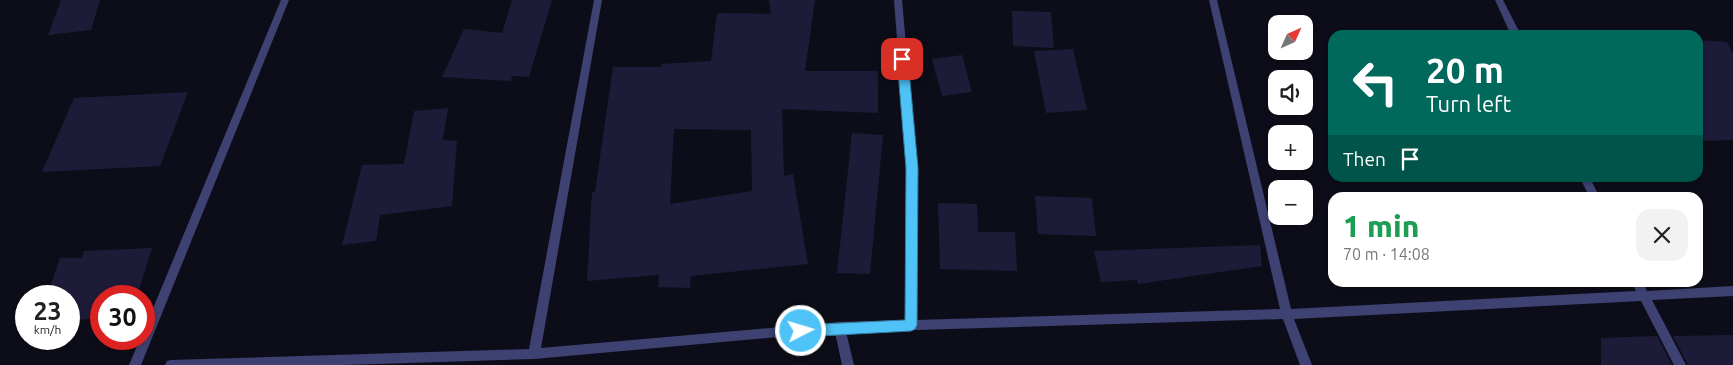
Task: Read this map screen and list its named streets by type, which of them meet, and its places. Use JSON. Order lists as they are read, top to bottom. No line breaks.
{"north":"top right","page":{"map_buttons":["+","−"],"turn":["20 m","Turn left"],"then":"Then","heading":["1 min","70 m · 14:08"],"speed":"23 km/h","limit":"30"}}
